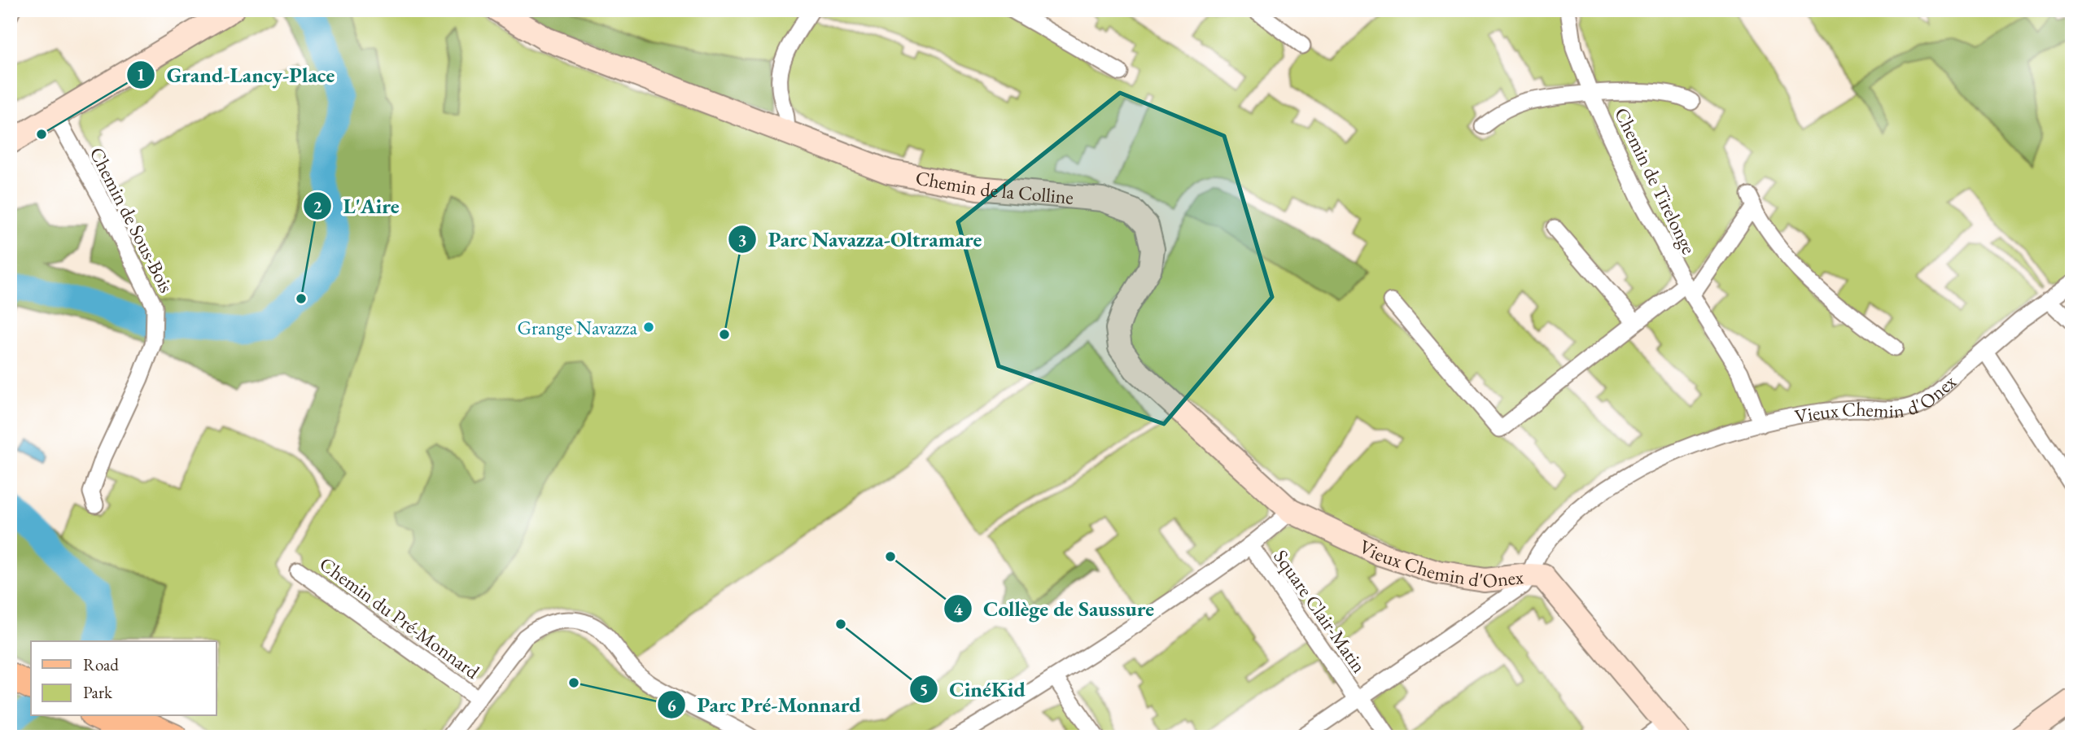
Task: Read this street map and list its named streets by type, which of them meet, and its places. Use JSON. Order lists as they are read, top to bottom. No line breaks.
{"streets":{"street":["Chemin de Tirelonge","Chemin de la Colline","Chemin de Sous-Bois","Vieux Chemin d'Onex","Square Clair-Matin","Chemin du Pré-Monnard"]},"crossings":[["Chemin de Tirelonge","Vieux Chemin d'Onex"],["Chemin de la Colline","Vieux Chemin d'Onex"],["Vieux Chemin d'Onex","Square Clair-Matin"]],"places":["Grand-Lancy-Place","L'Aire","Grange Navazza","Parc Navazza-Oltramare","Collège de Saussure","CinéKid","Parc Pré-Monnard"],"legend":["Road","Park"]}
